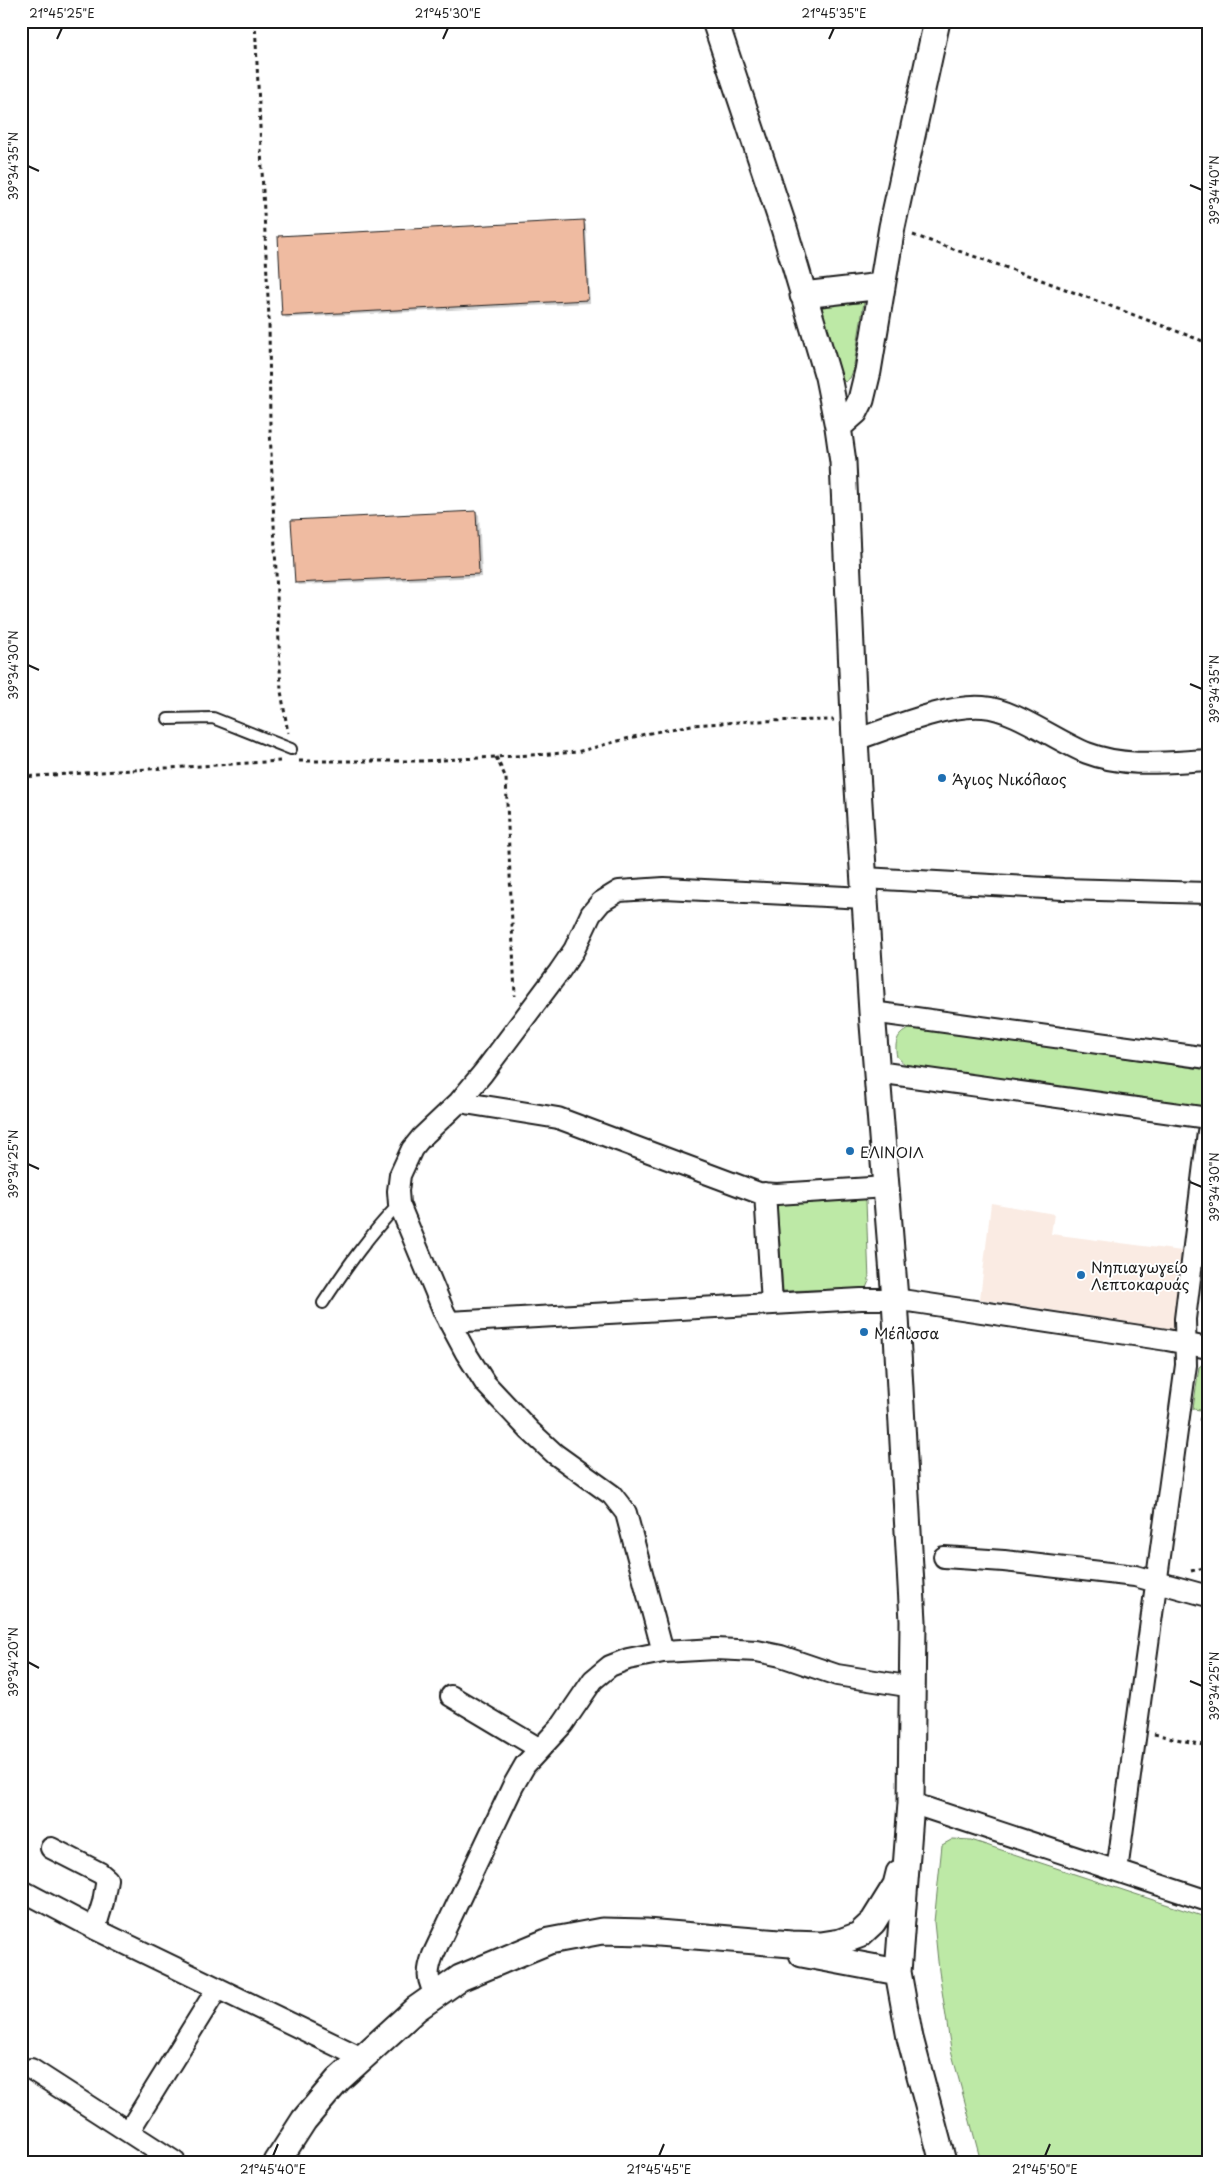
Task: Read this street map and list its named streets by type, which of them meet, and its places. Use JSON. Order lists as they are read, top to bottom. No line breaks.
{"places":["Άγιος Νικόλαος","ΕΛΙΝΟΙΛ","Νηπιαγωγείο Λεπτοκαρυάς","Μέλισσα"],"coordinates":["21°45'25\"E","21°45'30\"E","21°45'35\"E","39°34'35\"N","39°34'40\"N","39°34'30\"N","39°34'25\"N","39°34'20\"N","21°45'40\"E","21°45'45\"E","21°45'50\"E"]}
